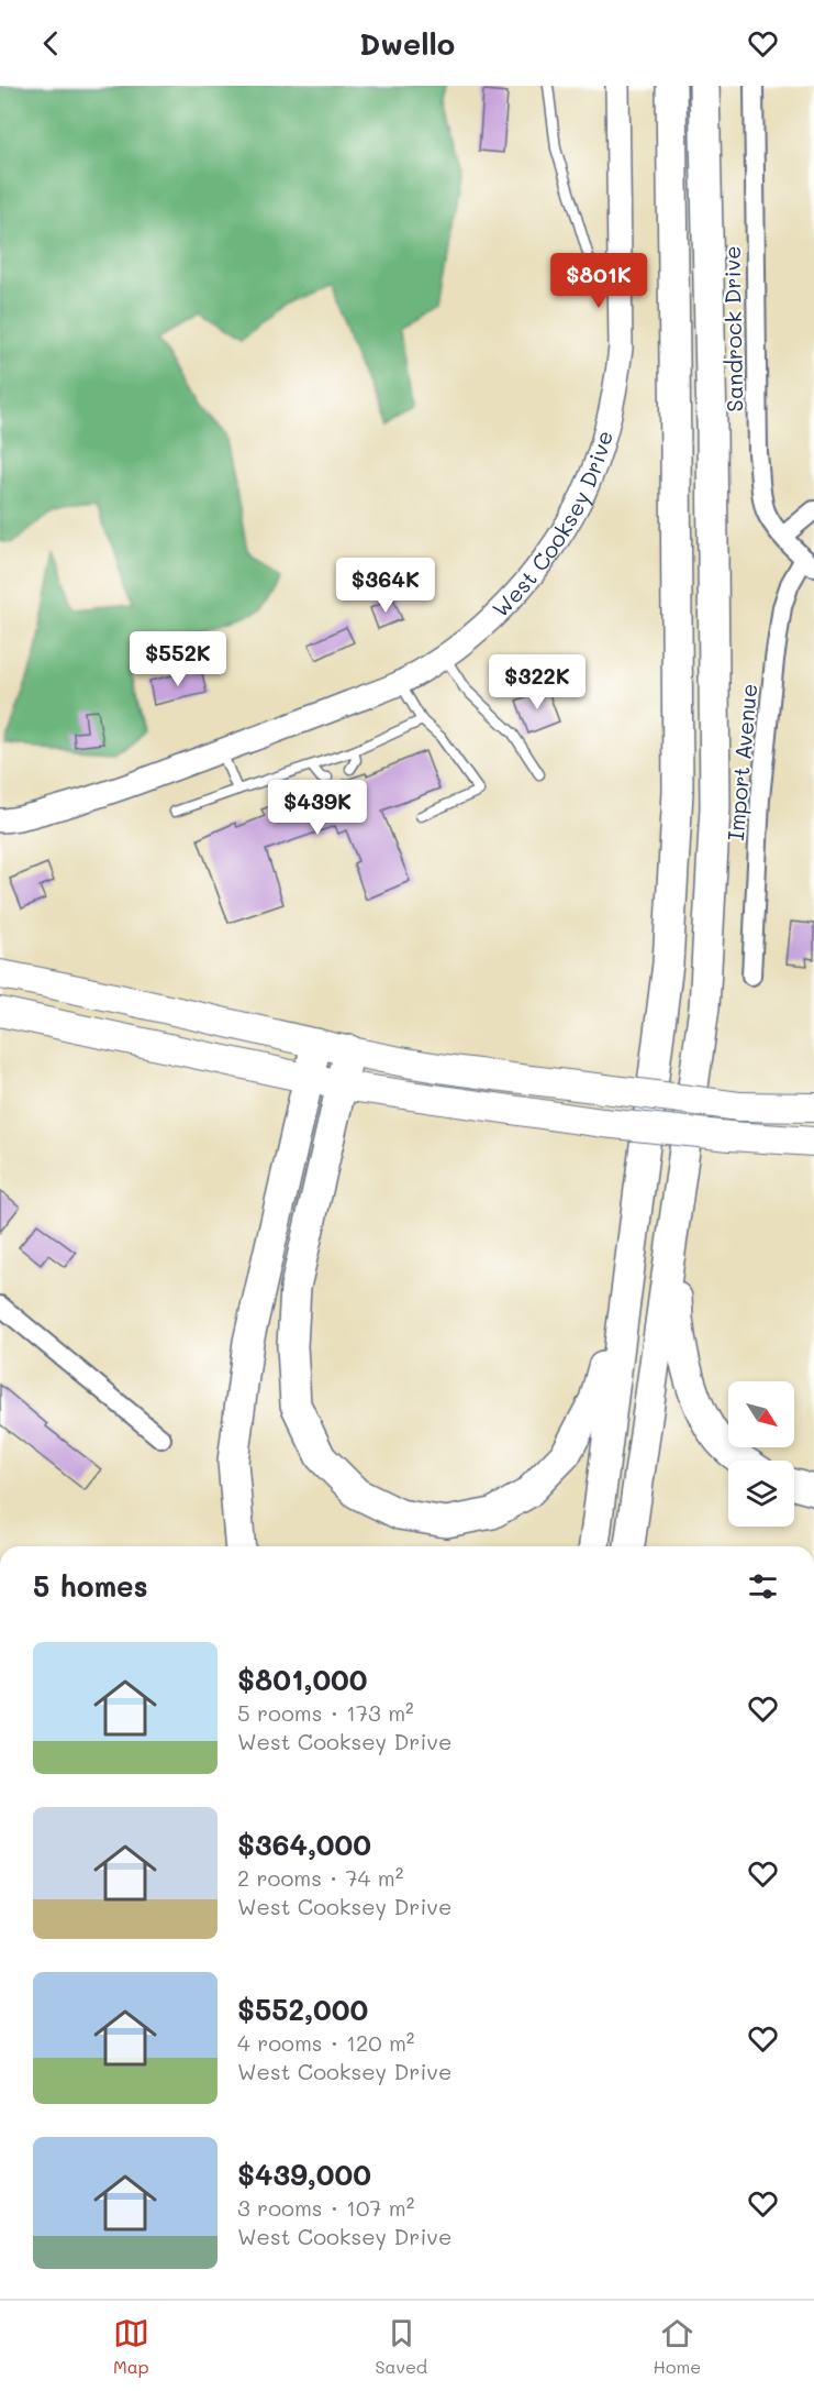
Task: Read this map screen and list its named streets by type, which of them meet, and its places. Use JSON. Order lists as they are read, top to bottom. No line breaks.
{"streets":{"street":["Sandrock Drive","West Cooksey Drive","Import Avenue"]},"crossings":[["Sandrock Drive","Import Avenue"]],"north":"bottom right","page":{"header":"Dwello","price":["$801K","$364K","$552K","$322K","$439K"],"heading":"5 homes","list":[{"name":"$801,000","note":"5 rooms · 173 m² · West Cooksey Drive"},{"name":"$364,000","note":"2 rooms · 74 m² · West Cooksey Drive"},{"name":"$552,000","note":"4 rooms · 120 m² · West Cooksey Drive"},{"name":"$439,000","note":"3 rooms · 107 m² · West Cooksey Drive"}],"tabs":["Map","Saved","Home"]}}
